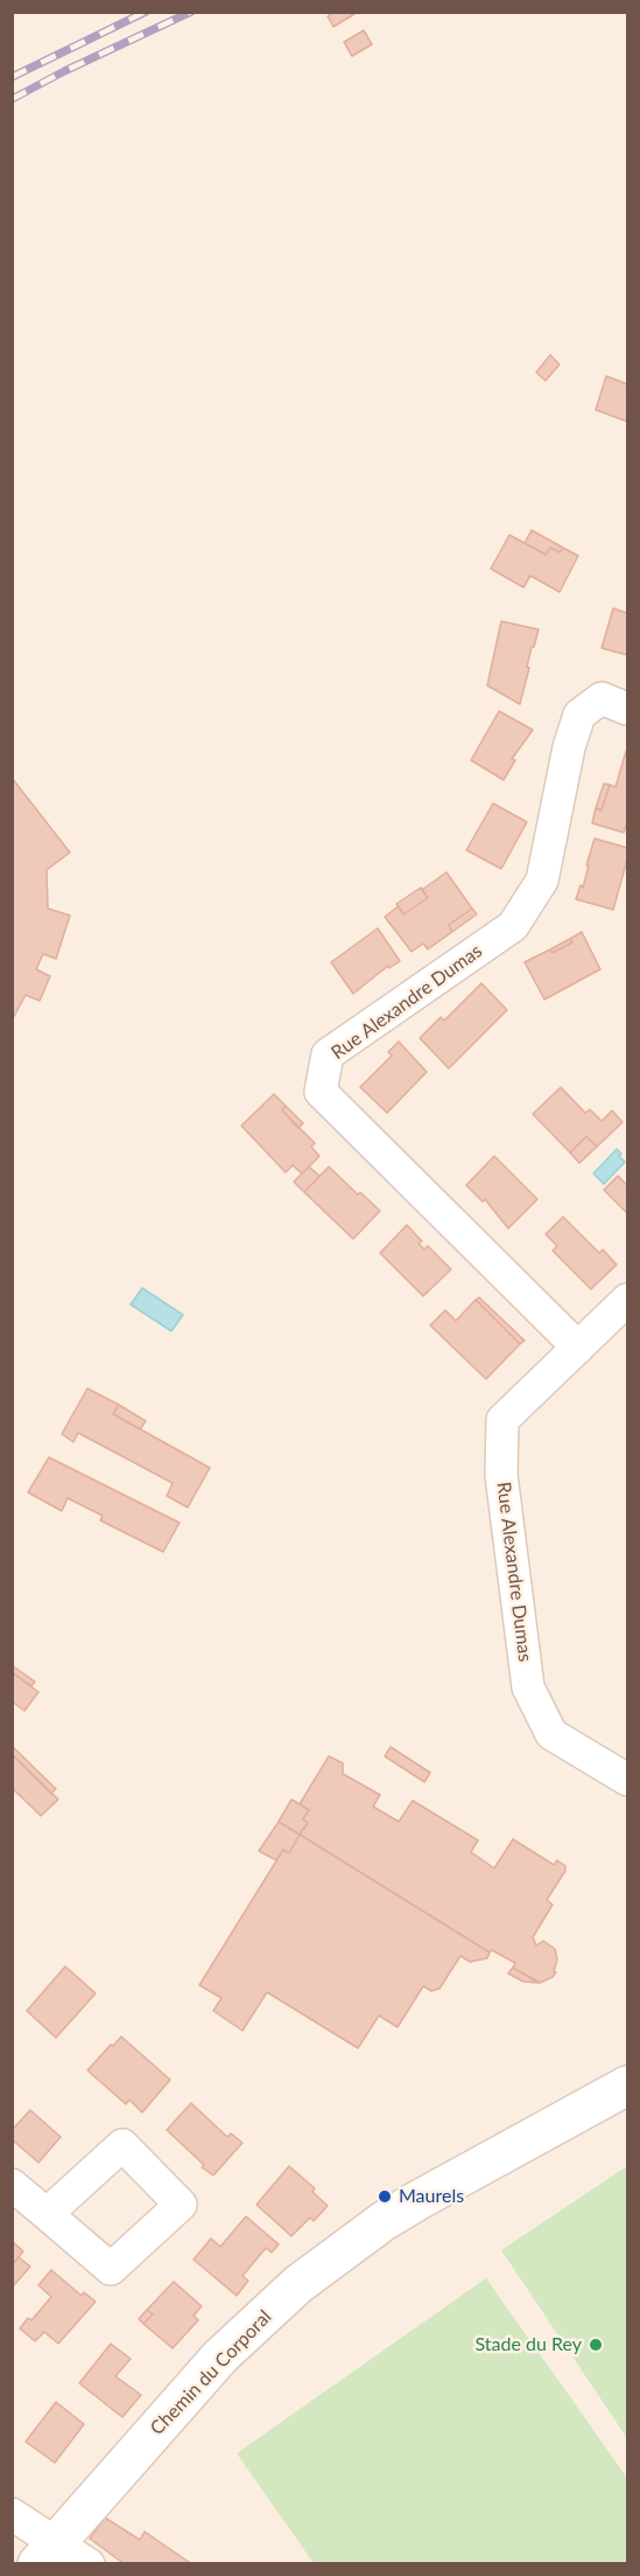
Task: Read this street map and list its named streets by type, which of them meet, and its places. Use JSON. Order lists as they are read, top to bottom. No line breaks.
{"streets":{"street":["Rue Alexandre Dumas","Chemin du Corporal"]},"places":["Maurels","Stade du Rey"]}
